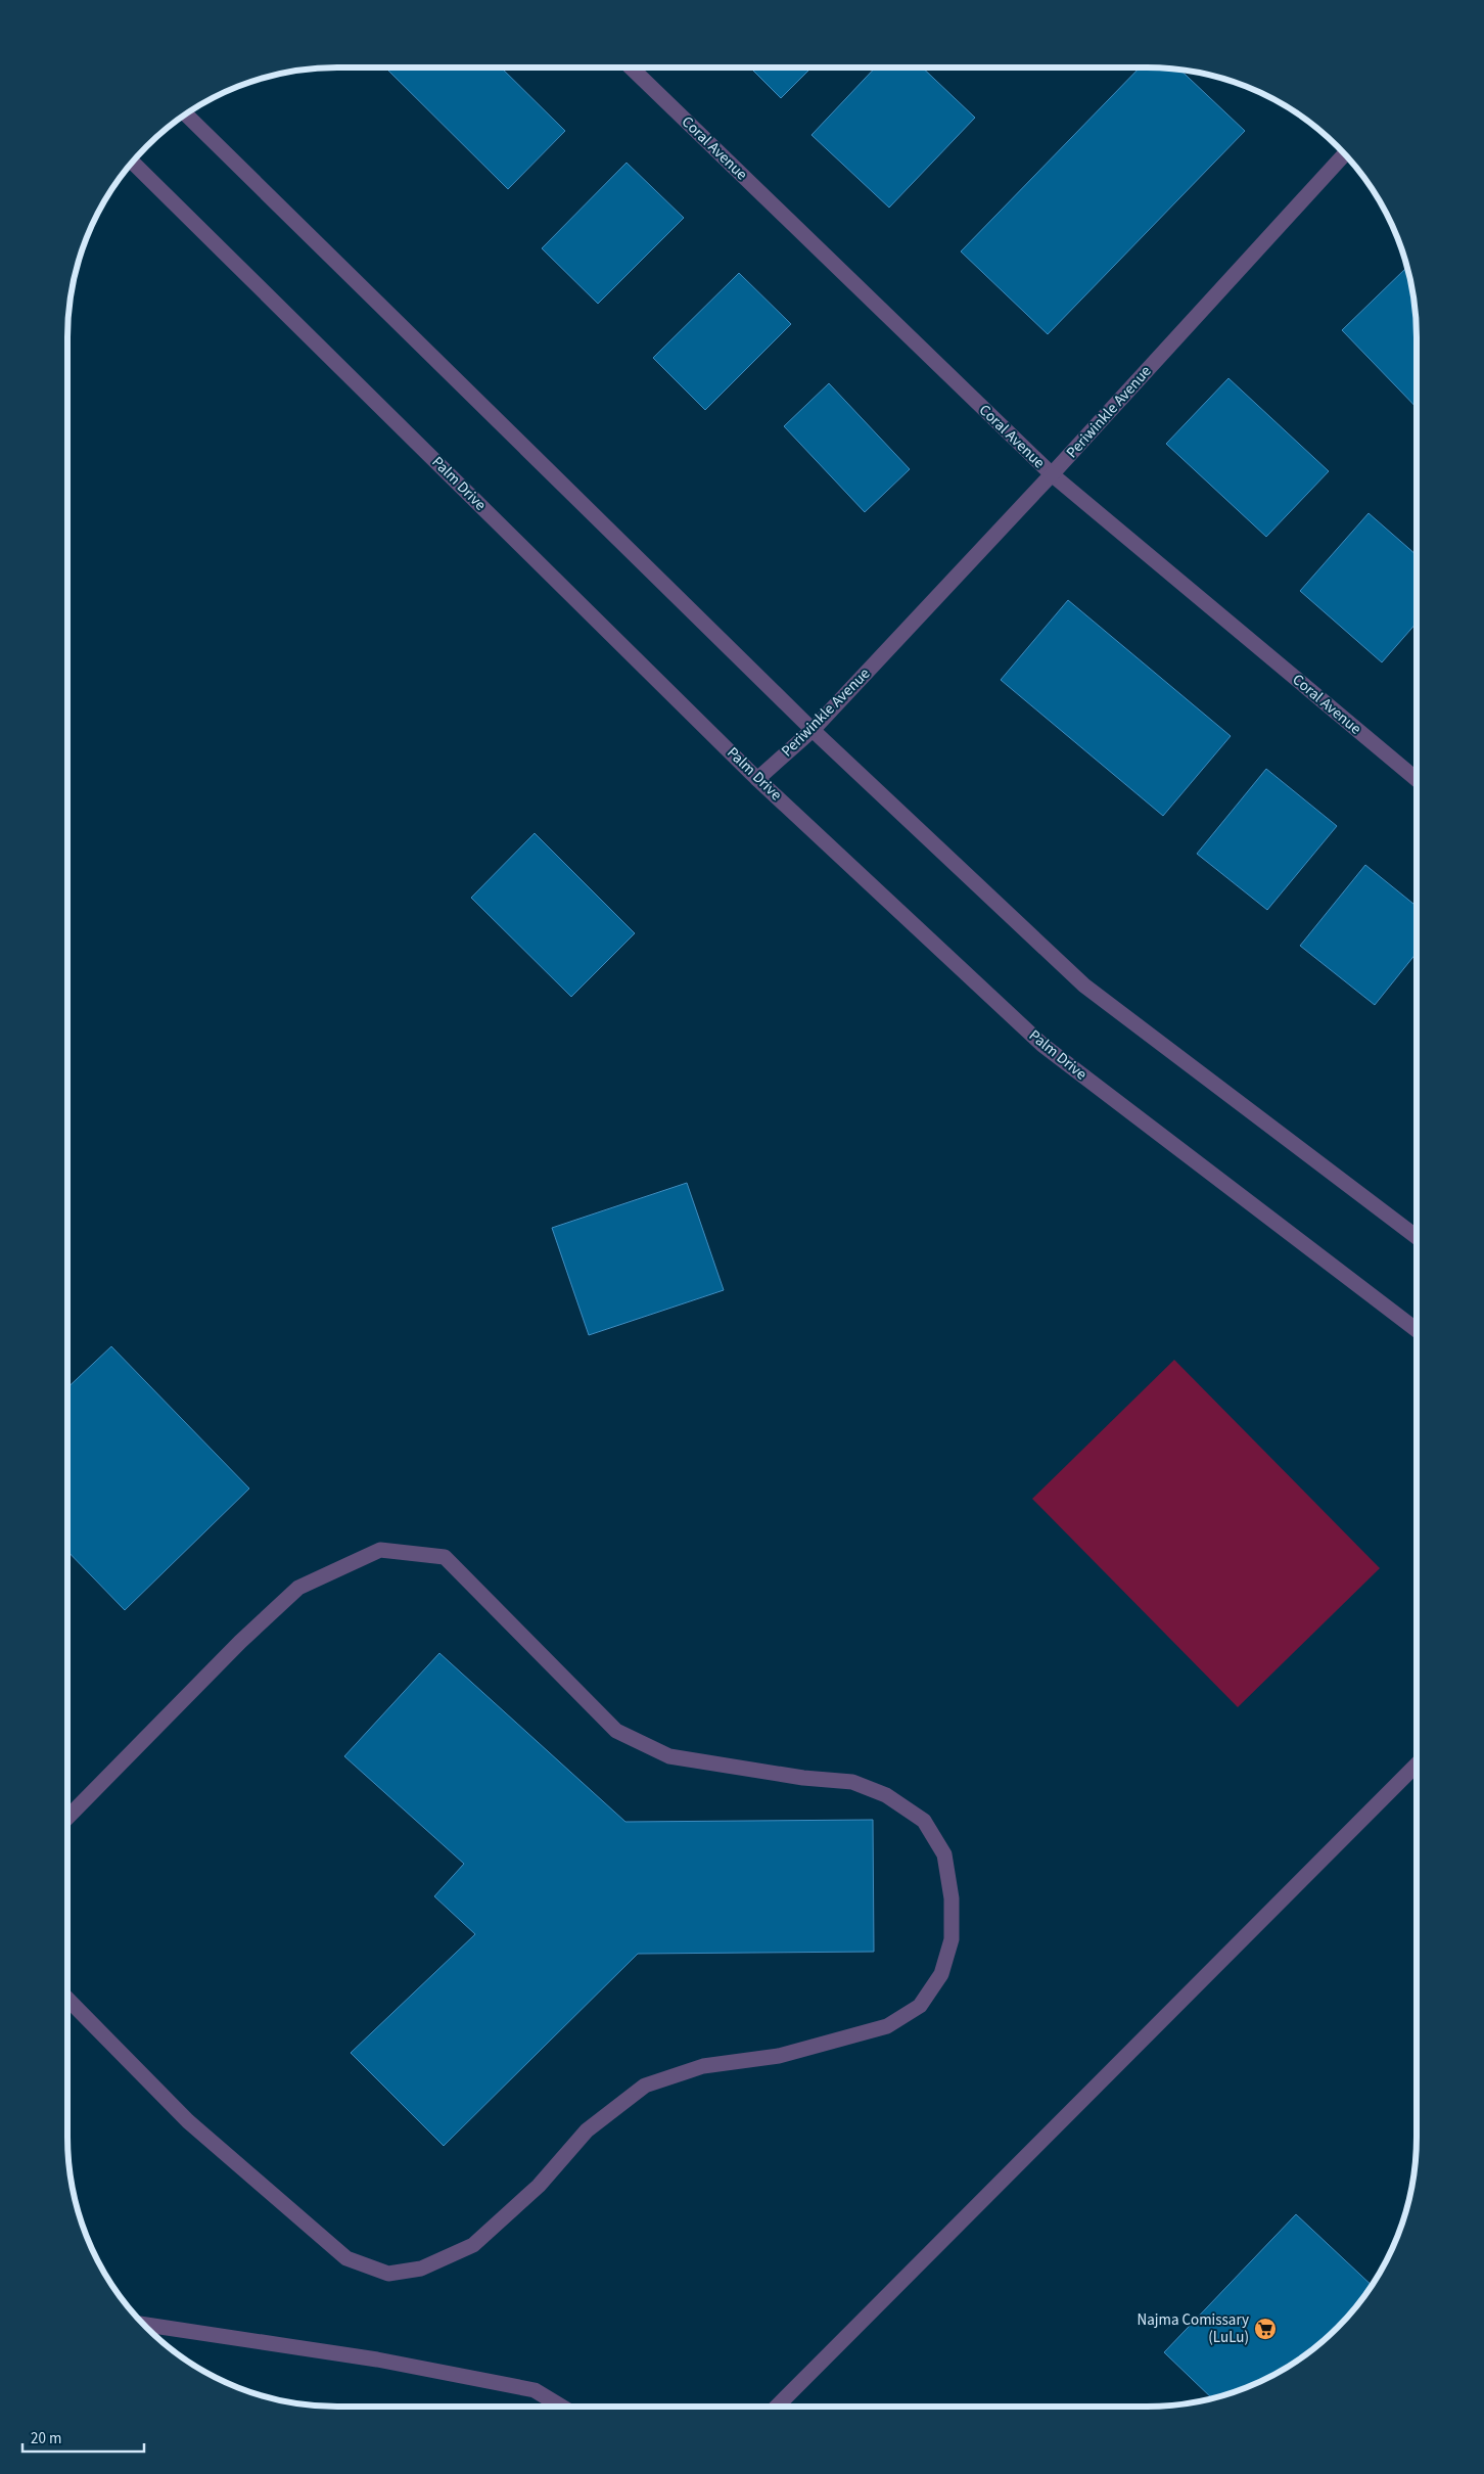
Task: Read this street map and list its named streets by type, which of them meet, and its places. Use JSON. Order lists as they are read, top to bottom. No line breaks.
{"streets":{"street":["Coral Avenue","Periwinkle Avenue","Palm Drive"]},"crossings":[["Coral Avenue","Periwinkle Avenue"],["Periwinkle Avenue","Palm Drive"]],"places":{"supermarket":["Najma Comissary (LuLu)"]},"scale_bar":"20 m"}
